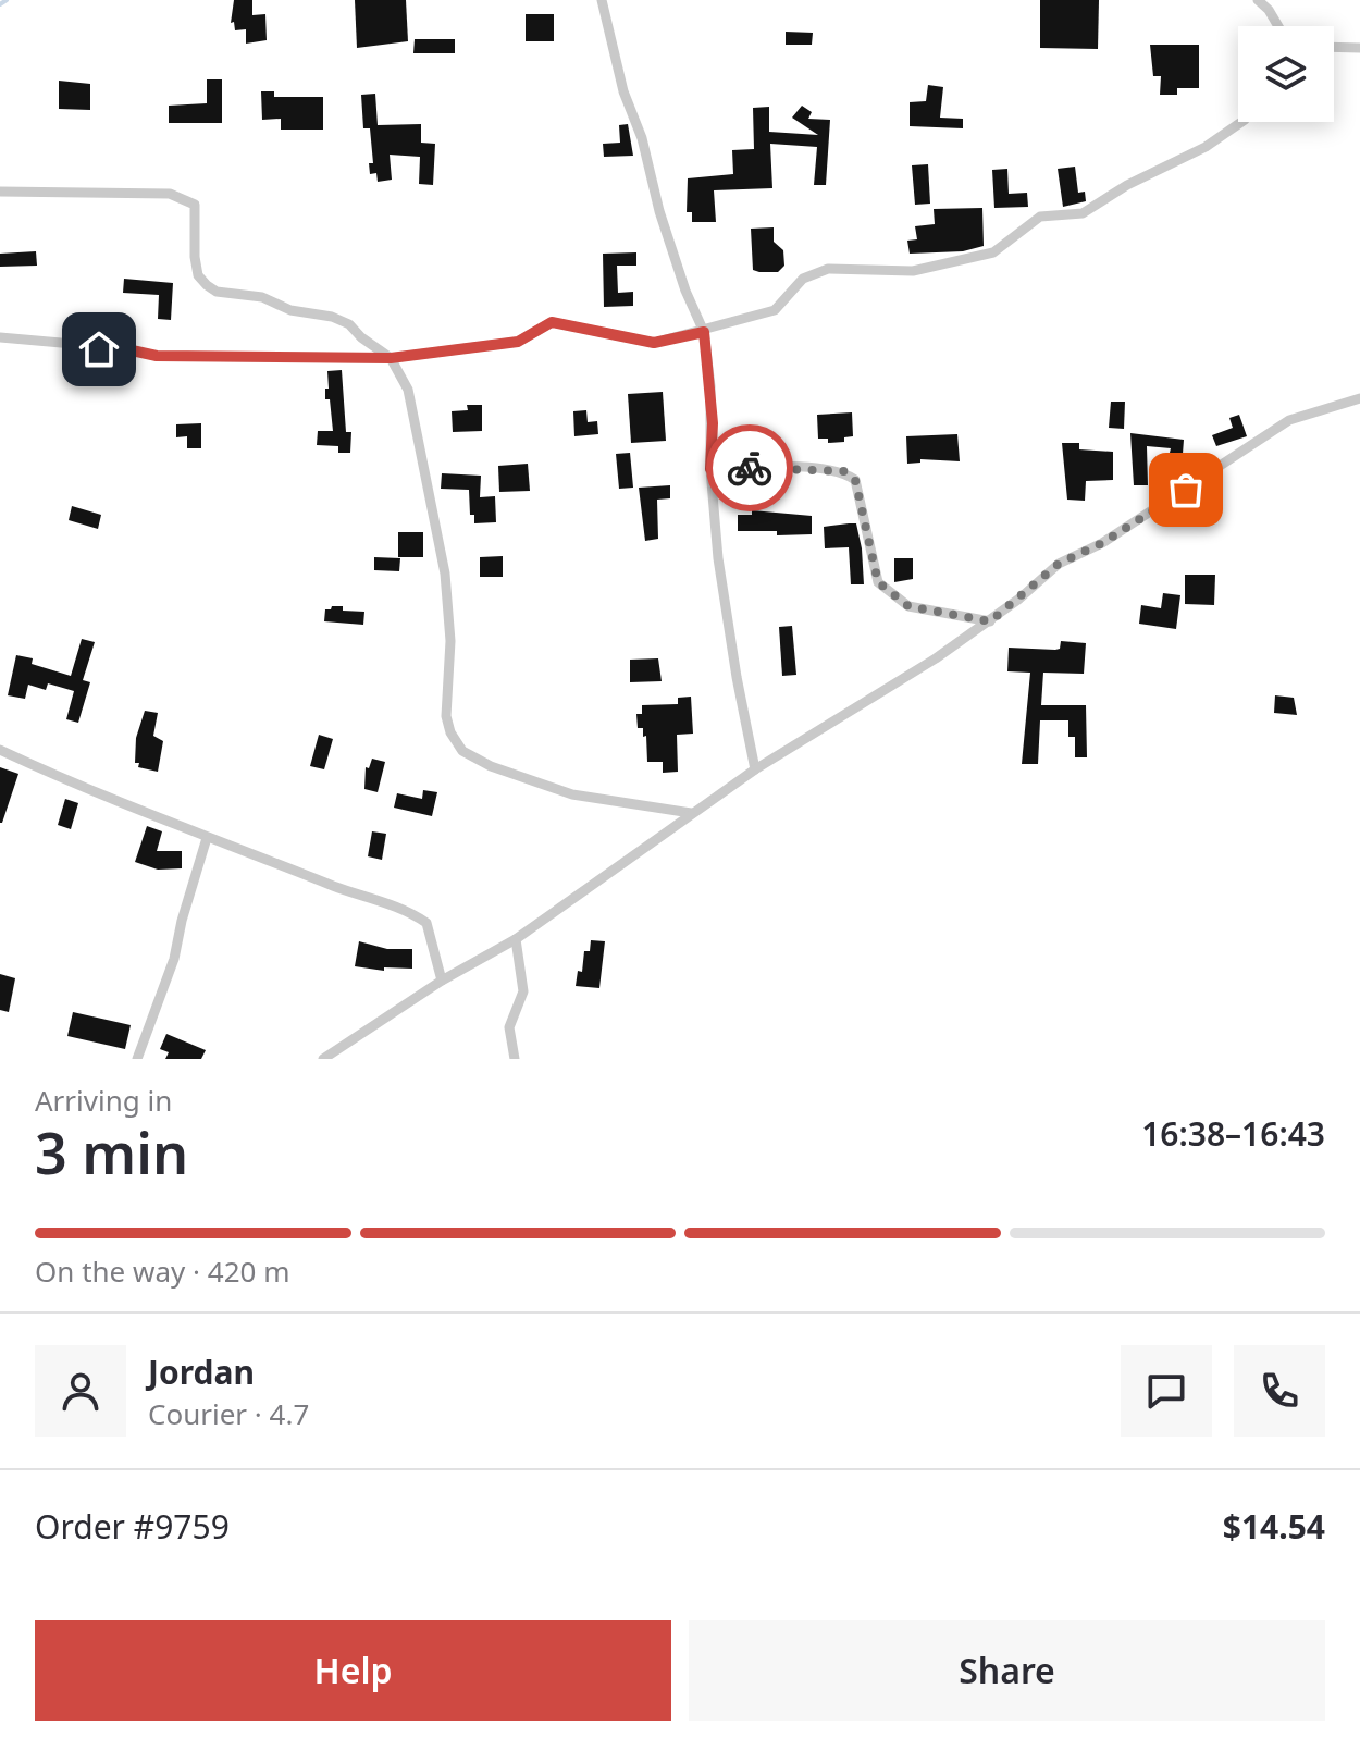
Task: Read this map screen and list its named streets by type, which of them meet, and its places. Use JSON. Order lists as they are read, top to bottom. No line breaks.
{"page":{"heading":["3 min","Arriving in","16:38–16:43"],"panel":["Jordan","Courier · 4.7","Order #9759","$14.54"],"bar":"On the way · 420 m","buttons":["Help","Share"]}}
